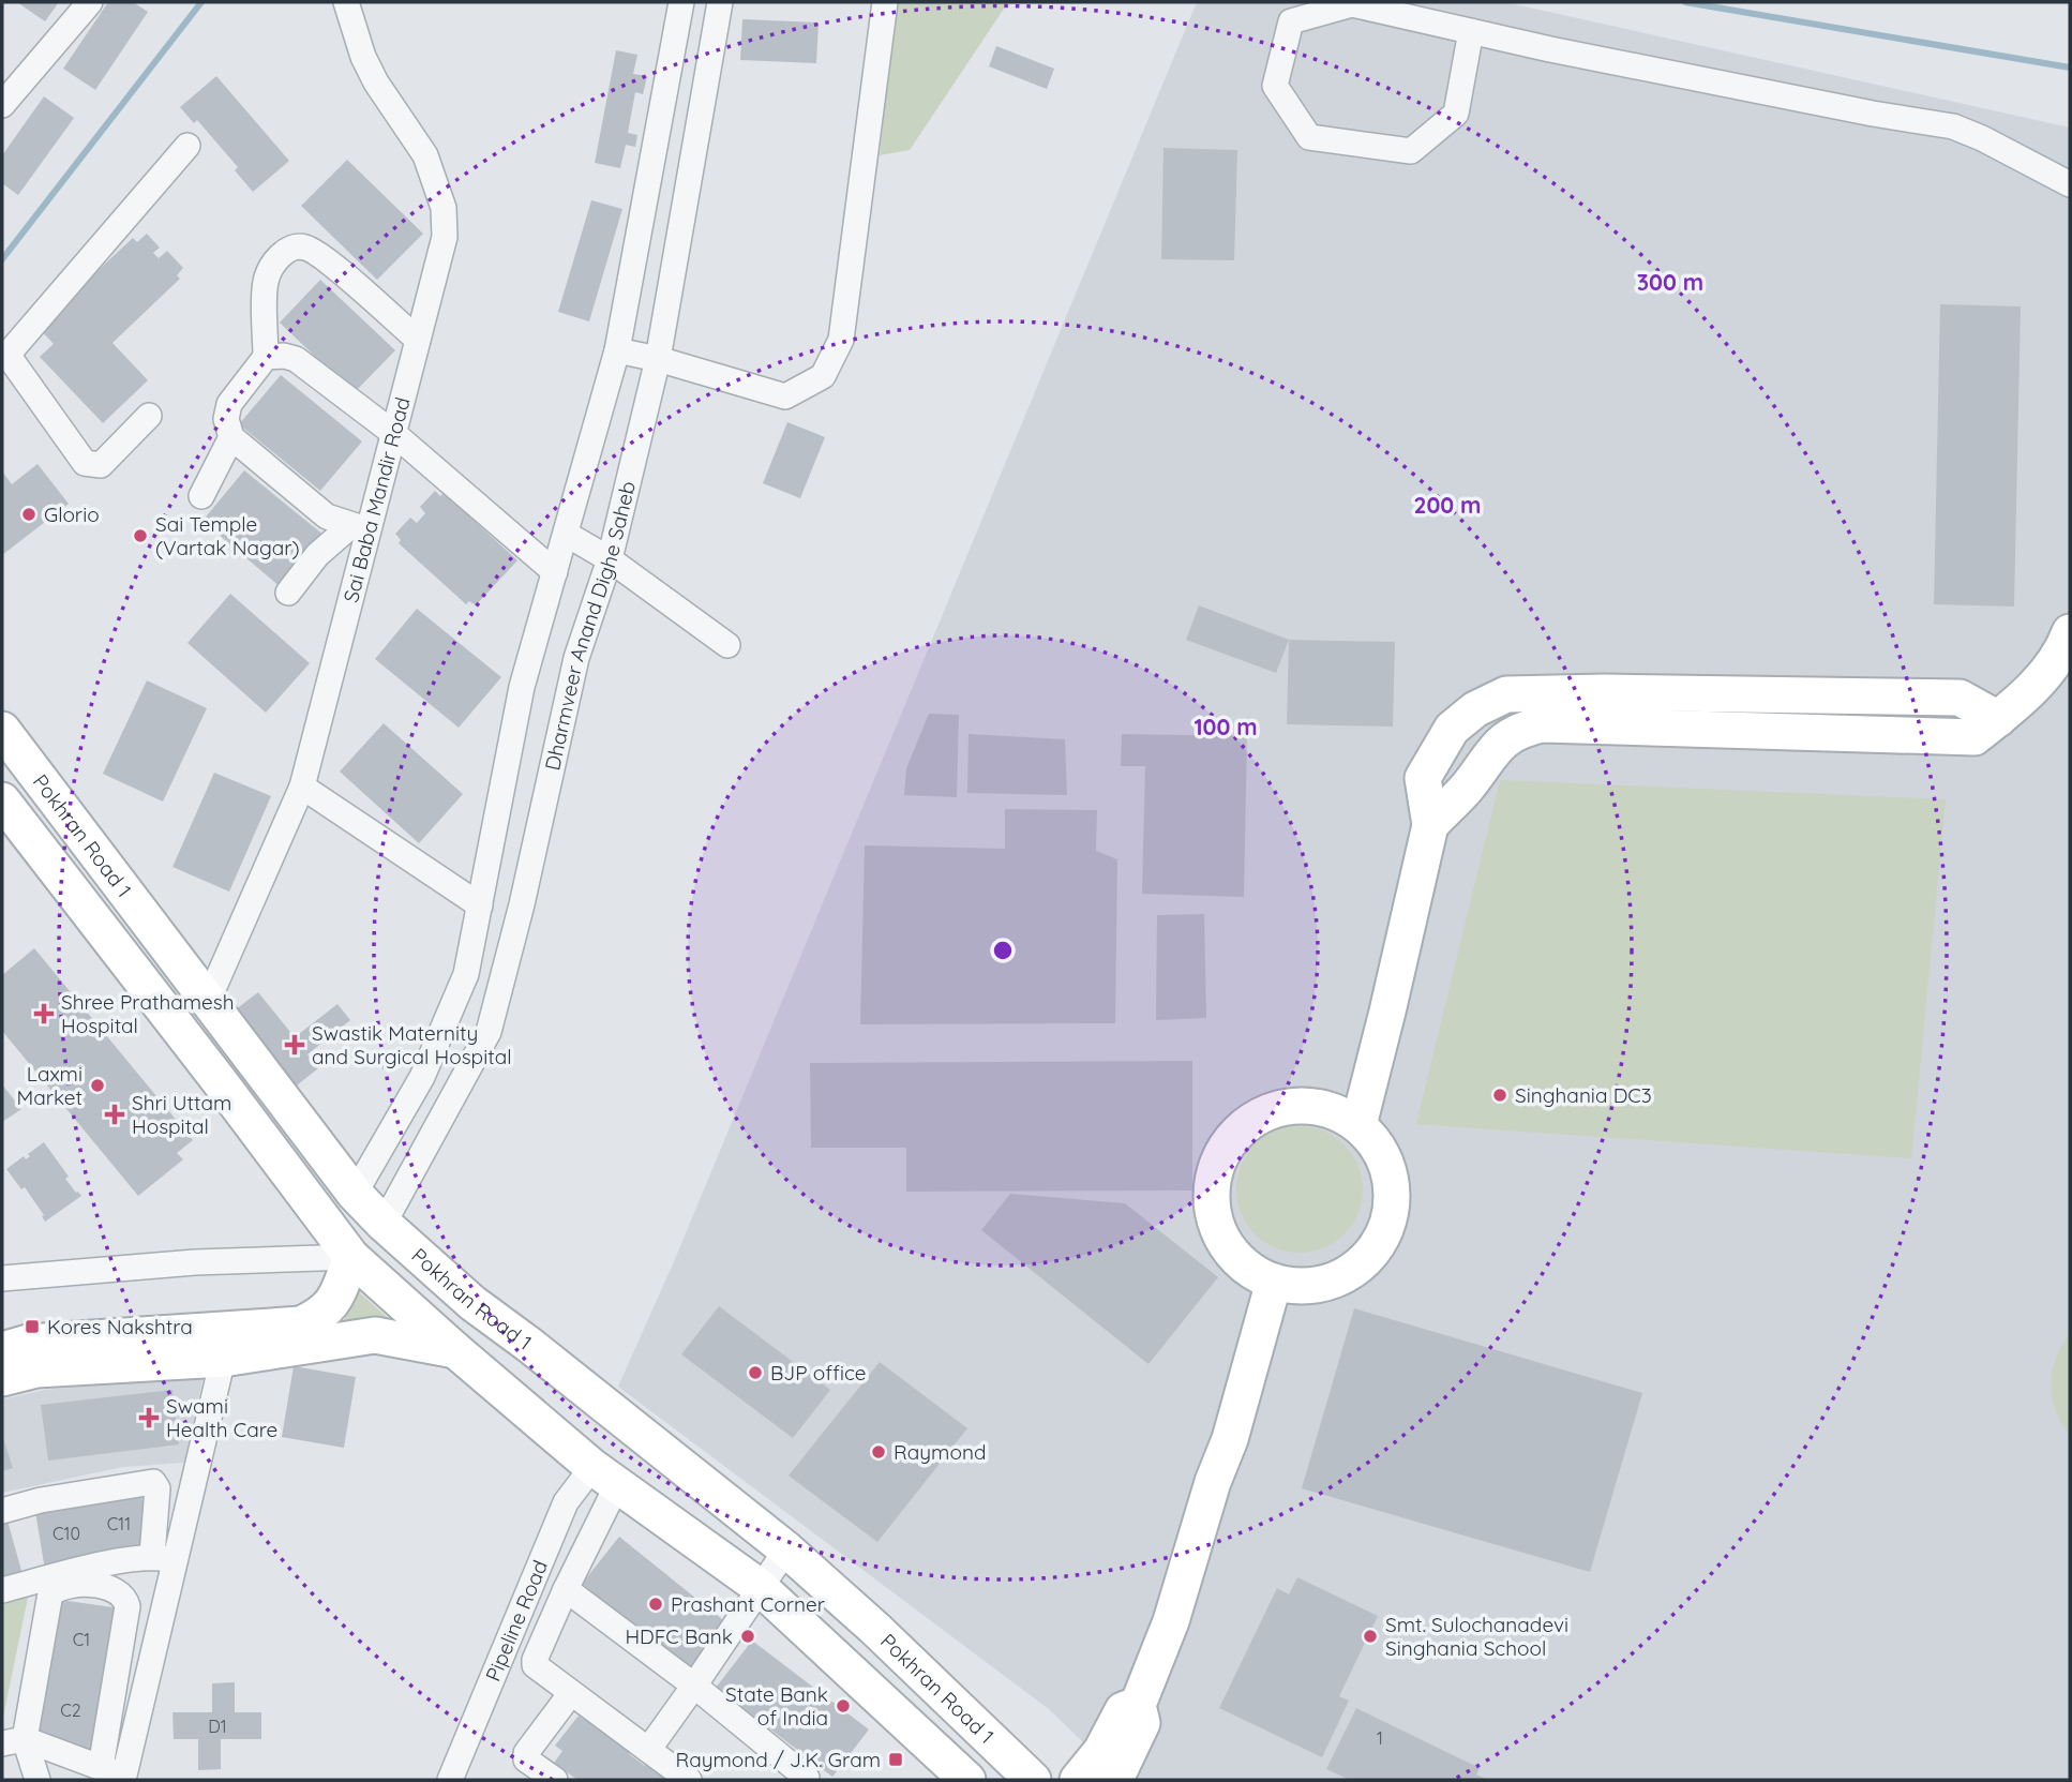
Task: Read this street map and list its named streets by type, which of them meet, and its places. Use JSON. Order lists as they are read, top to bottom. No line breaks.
{"streets":{"street":["Sai Baba Mandir Road","Dharmveer Anand Dighe Saheb","Pokhran Road 1","Pipeline Road"]},"crossings":[["Sai Baba Mandir Road","Pokhran Road 1"],["Dharmveer Anand Dighe Saheb","Pokhran Road 1"],["Pokhran Road 1","Pipeline Road"]],"places":{"other":["Glorio","Sai Temple (Vartak Nagar)","Laxmi Market","Singhania DC3","BJP office","Raymond","Prashant Corner","HDFC Bank","Smt. Sulochanadevi Singhania School","State Bank of India"],"health":["Shree Prathamesh Hospital","Swastik Maternity and Surgical Hospital","Shri Uttam Hospital","Swami Health Care"],"transit":["Kores Nakshtra","Raymond / J.K. Gram"]},"house_numbers":["C11","C10","C1","C2","D1","1"],"rings":["300 m","200 m","100 m"]}
